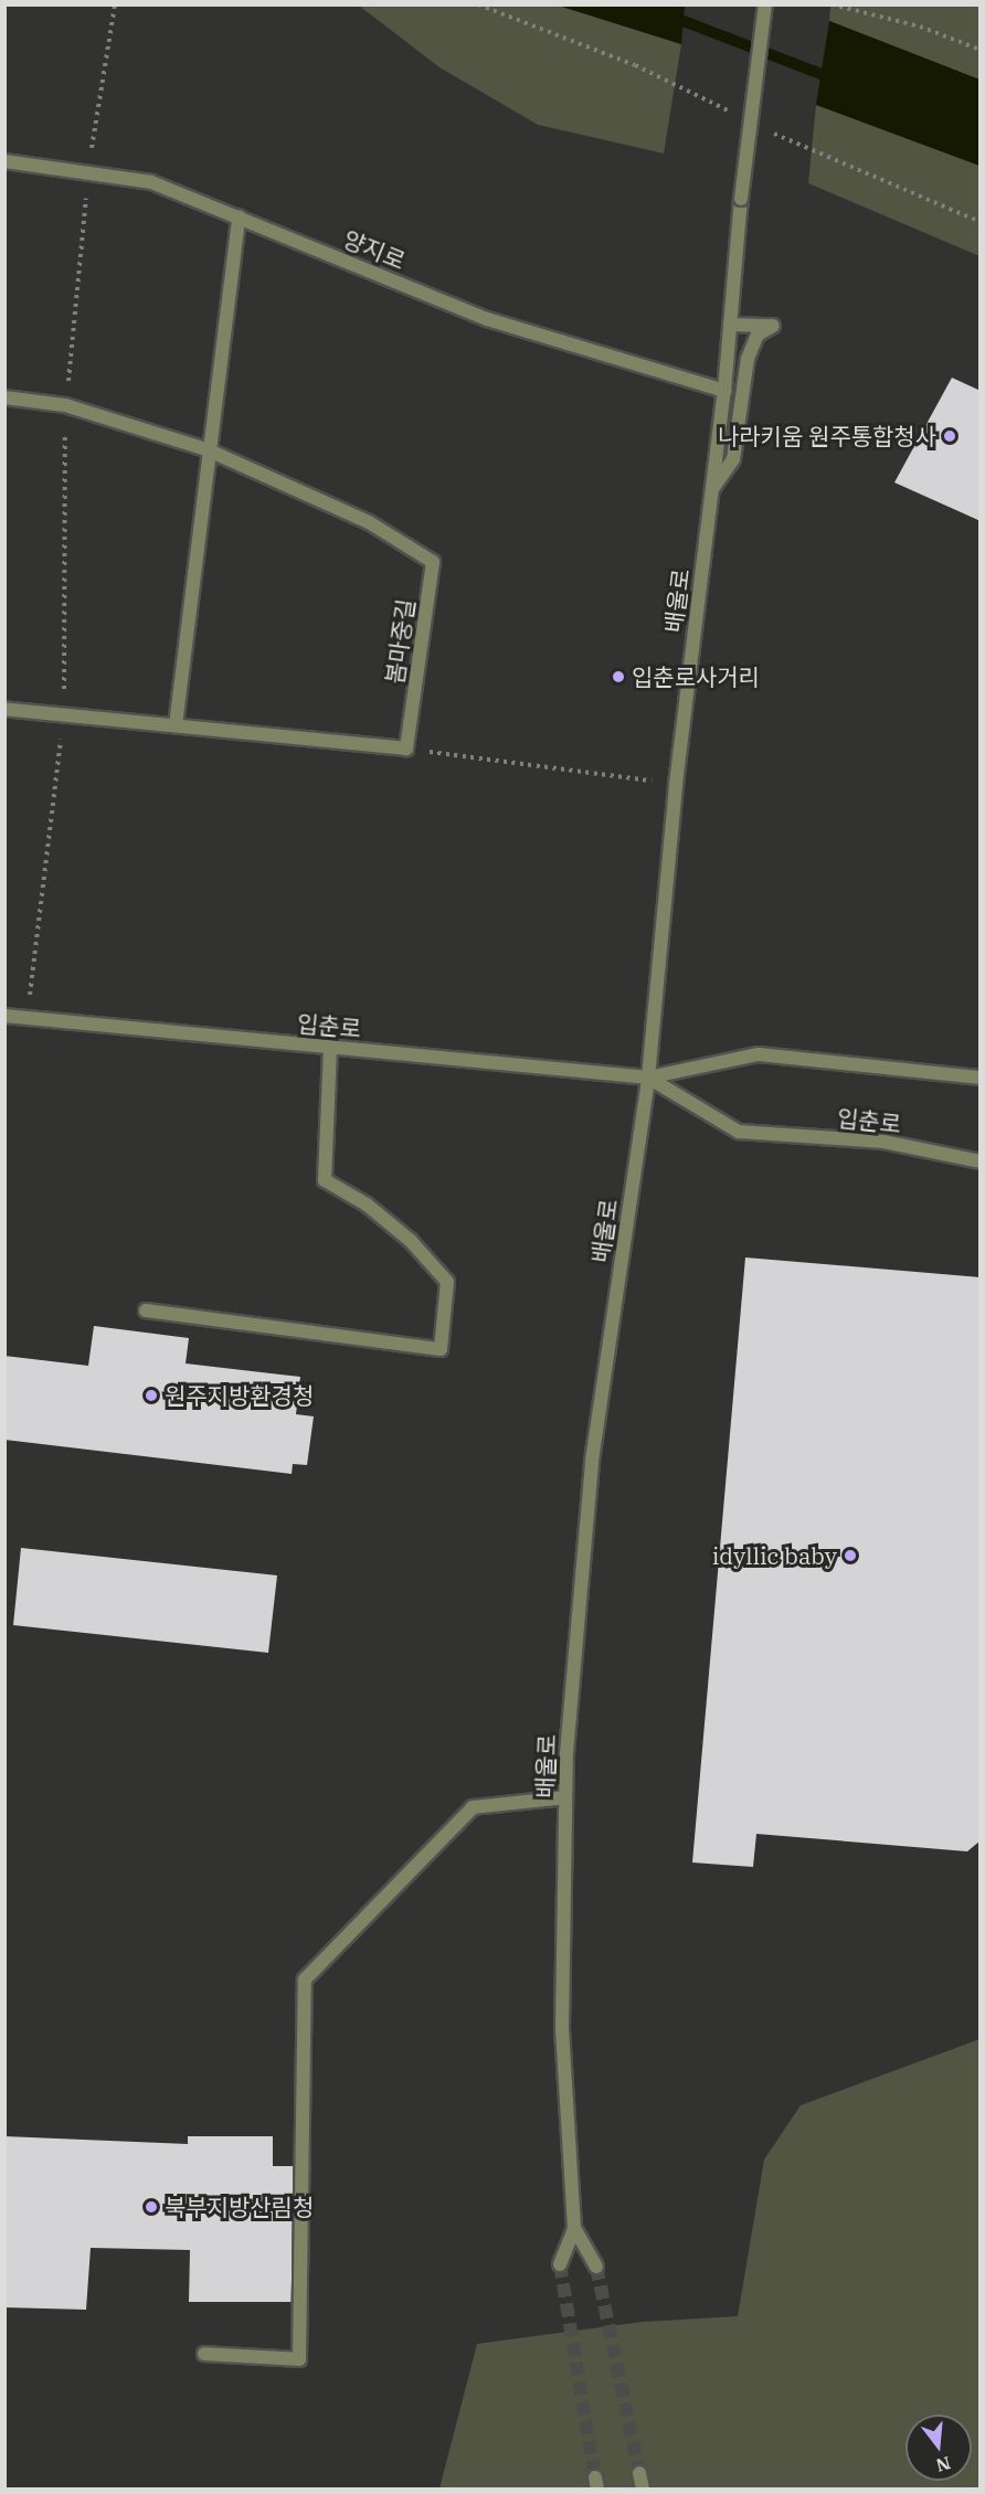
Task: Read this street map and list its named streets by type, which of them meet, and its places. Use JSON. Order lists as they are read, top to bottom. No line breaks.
{"streets":{"street":["양지로","배울로","봄마중길","입춘로"]},"crossings":[["양지로","배울로"],["배울로","입춘로"]],"places":["나라키움 원주통합청사","입춘로사거리","원주지방환경청","idyllic baby","북부지방산림청"],"north":"bottom"}
